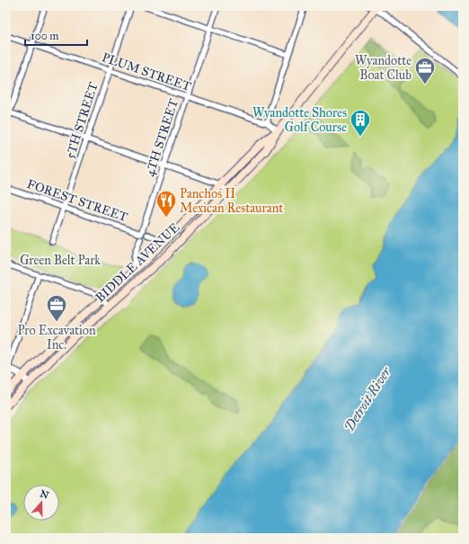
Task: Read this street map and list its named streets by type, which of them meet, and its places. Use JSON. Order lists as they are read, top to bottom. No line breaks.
{"streets":{"main road":["BIDDLE AVENUE"],"street":["PLUM STREET","5TH STREET","4TH STREET","FOREST STREET"]},"crossings":[["PLUM STREET","5TH STREET"],["PLUM STREET","4TH STREET"],["PLUM STREET","BIDDLE AVENUE"],["5TH STREET","FOREST STREET"],["4TH STREET","FOREST STREET"]],"water":["Detroit River"],"parks":["Green Belt Park"],"places":{"office":["Wyandotte Boat Club","Pro Excavation Inc."],"building":["Wyandotte Shores Golf Course"],"restaurant":["Panchos II Mexican Restaurant"]},"scale_bar":"100 m","north":"top"}
